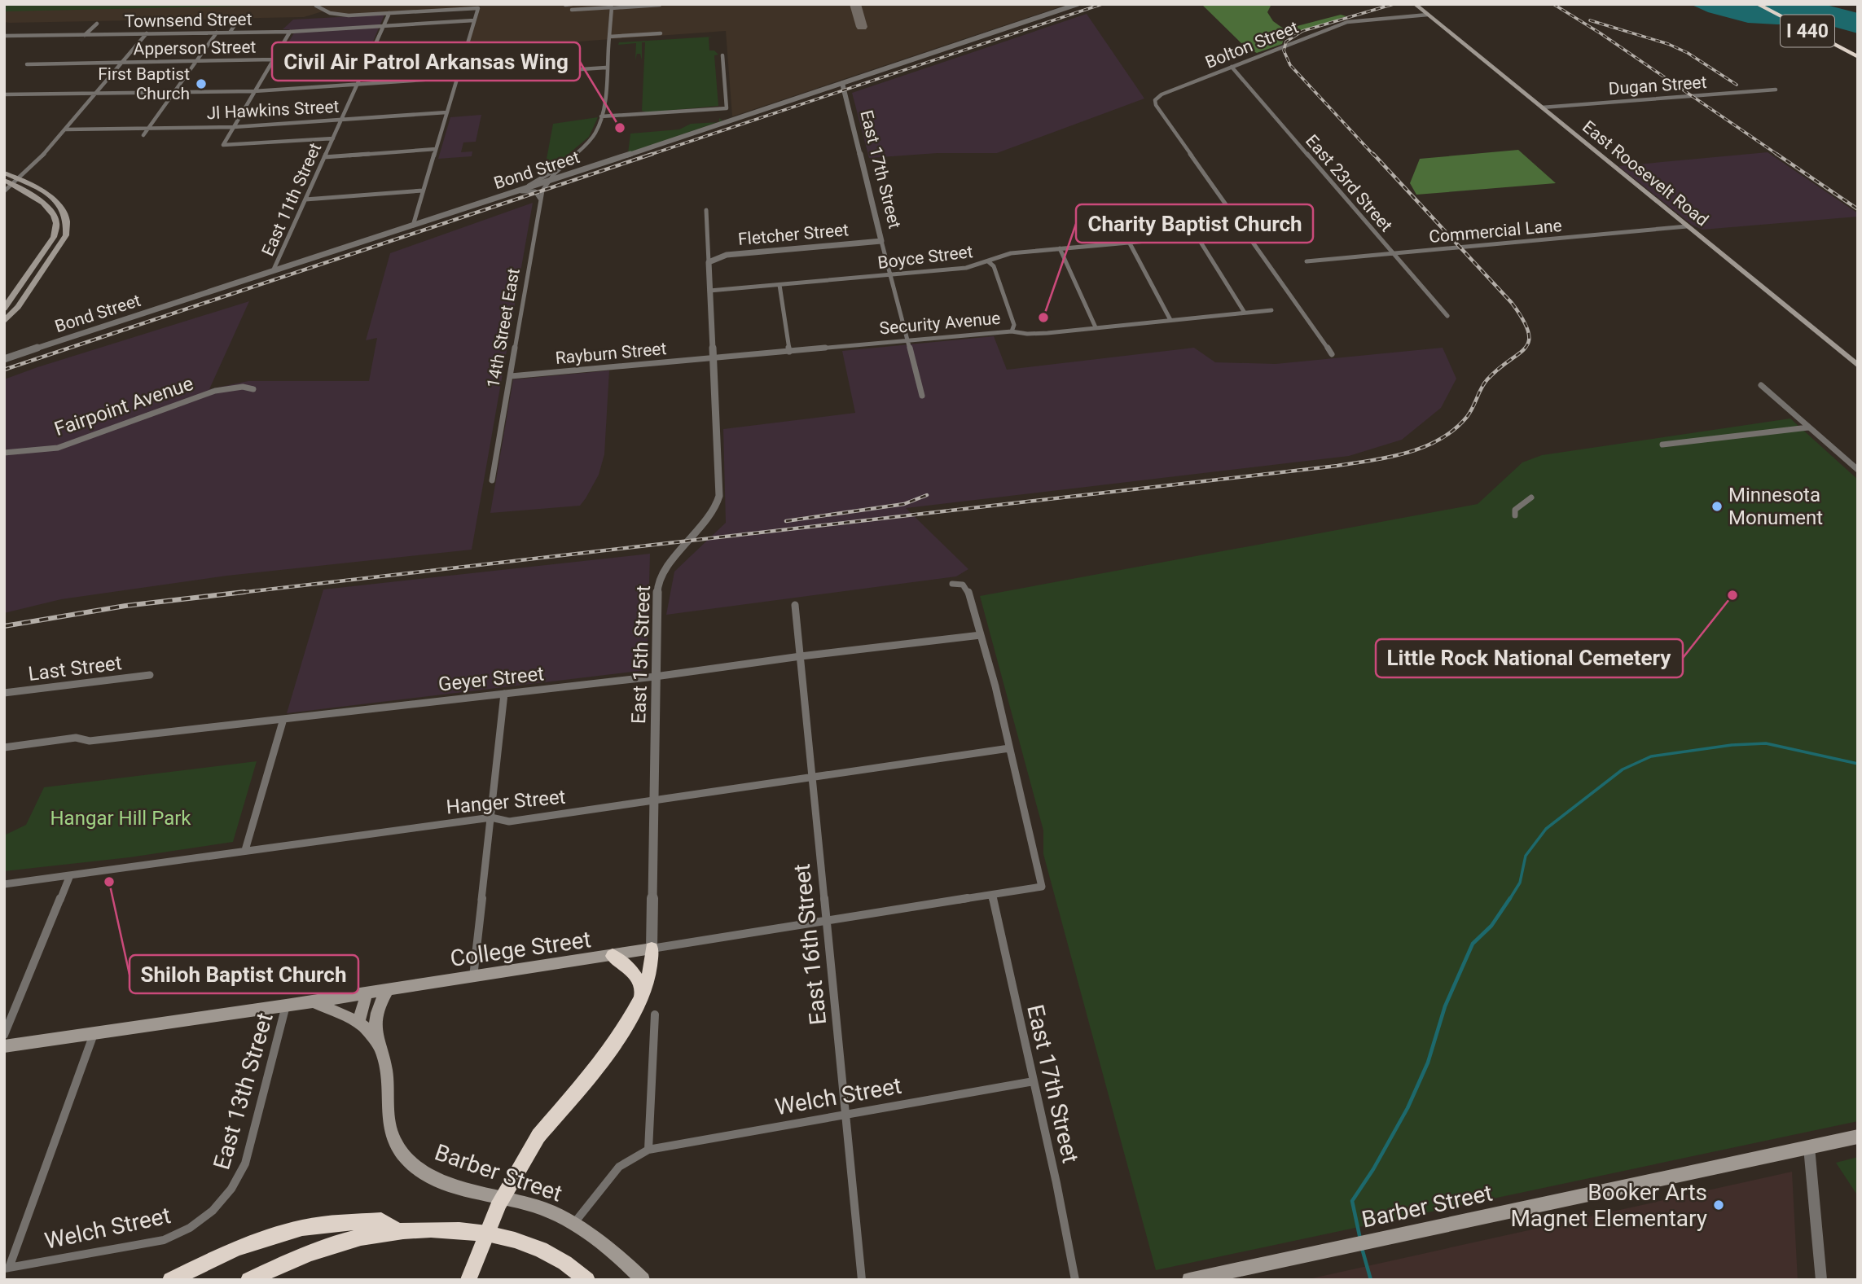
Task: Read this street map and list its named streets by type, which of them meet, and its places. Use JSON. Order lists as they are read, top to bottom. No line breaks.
{"streets":{"highway":["I 440"],"main road":["East Roosevelt Road","College Street","Barber Street"],"street":["Townsend Street","Bolton Street","Apperson Street","Dugan Street","Jl Hawkins Street","East 17th Street","Bond Street","East 23rd Street","East 11th Street","Commercial Lane","Fletcher Street","Boyce Street","Security Avenue","14th Street East","Rayburn Street","Fairpoint Avenue","East 15th Street","Last Street","Geyer Street","Hanger Street","East 16th Street","East 13th Street","Welch Street"]},"crossings":[["Townsend Street","East 11th Street"],["Bolton Street","East Roosevelt Road"],["Bolton Street","East 23rd Street"],["Bolton Street","Boyce Street"],["Apperson Street","East 11th Street"],["Dugan Street","East Roosevelt Road"],["Jl Hawkins Street","East 11th Street"],["East 17th Street","Bond Street"],["East 17th Street","Fletcher Street"],["East 17th Street","Boyce Street"],["East 17th Street","Security Avenue"],["East 17th Street","College Street"],["East 17th Street","Welch Street"],["Bond Street","East 11th Street"],["Bond Street","14th Street East"],["East Roosevelt Road","Commercial Lane"],["East 23rd Street","Commercial Lane"],["Fletcher Street","East 15th Street"],["Boyce Street","East 15th Street"],["Security Avenue","Rayburn Street"],["Security Avenue","East 15th Street"],["14th Street East","Rayburn Street"],["Rayburn Street","East 15th Street"],["East 15th Street","Geyer Street"],["East 15th Street","Hanger Street"],["East 15th Street","College Street"],["Geyer Street","East 16th Street"],["Hanger Street","East 16th Street"],["Hanger Street","College Street"],["East 16th Street","College Street"],["East 16th Street","Welch Street"],["College Street","East 13th Street"],["College Street","Barber Street"],["East 13th Street","Welch Street"]],"parks":["Hangar Hill Park"],"places":["First Baptist Church","Civil Air Patrol Arkansas Wing","Charity Baptist Church","Minnesota Monument","Little Rock National Cemetery","Shiloh Baptist Church","Booker Arts Magnet Elementary"]}
